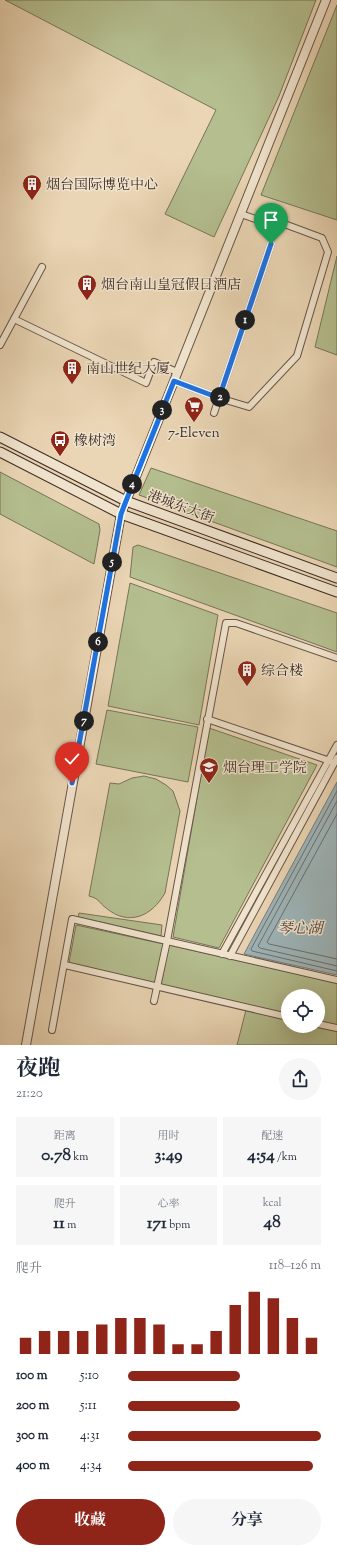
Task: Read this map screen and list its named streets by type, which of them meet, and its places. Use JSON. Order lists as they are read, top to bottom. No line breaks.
{"streets":{"main road":["港城东大街"]},"water":["琴心湖"],"places":{"building":["烟台国际博览中心","烟台南山皇冠假日酒店","南山世纪大厦","综合楼"],"supermarket":["7-Eleven"],"bus stop":["橡树湾"],"school or university":["烟台理工学院"]},"page":{"pins":["1","2","3","4","5","6","7"],"heading":["夜跑","21:20"],"stats":[["距离","0.78 km"],["用时","3:49"],["配速","4:54 /km"],["爬升","11 m"],["心率","171 bpm"],["kcal","48"]],"chart":["爬升","118–126 m"],"list":[{"name":"100 m","note":"5:10"},{"name":"200 m","note":"5:11"},{"name":"300 m","note":"4:31"},{"name":"400 m","note":"4:34"}],"buttons":["收藏","分享"]}}
